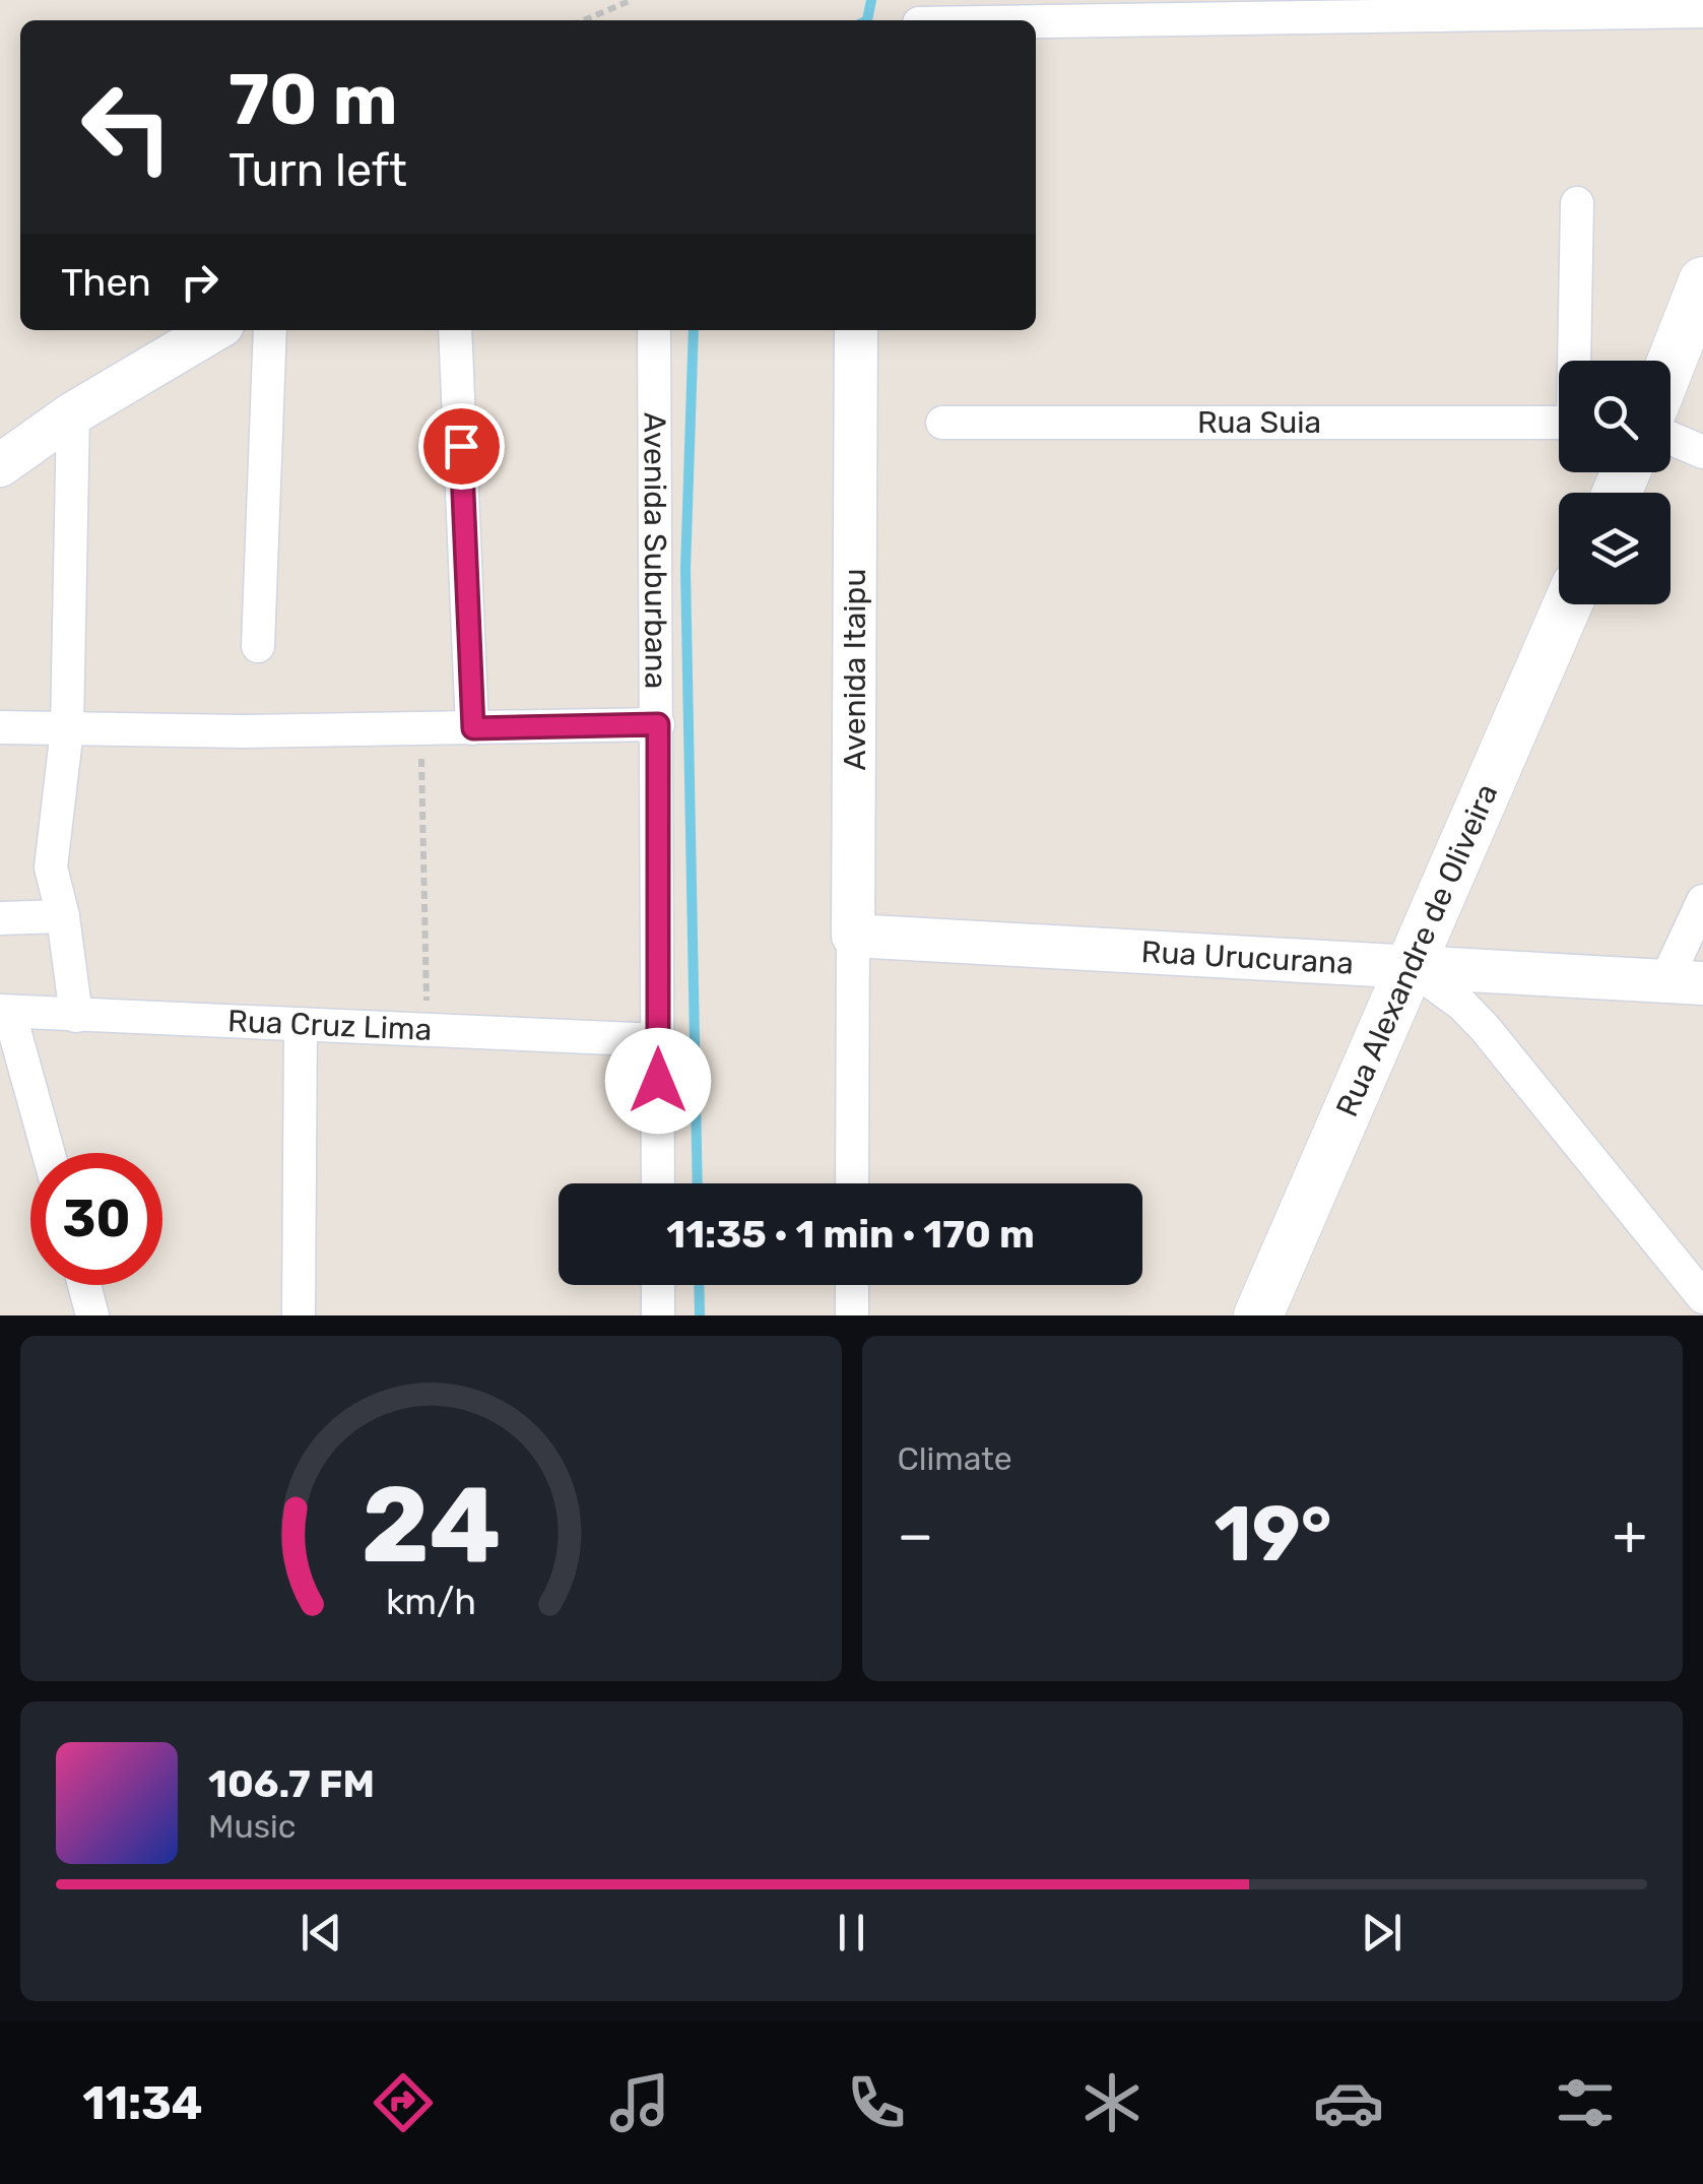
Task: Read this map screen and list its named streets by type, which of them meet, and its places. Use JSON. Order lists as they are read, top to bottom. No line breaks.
{"streets":{"main road":["Rua Alexandre de Oliveira"],"street":["Rua Suia","Avenida Suburbana","Avenida Itaipu","Rua Urucurana","Rua Cruz Lima"]},"crossings":[["Avenida Suburbana","Rua Cruz Lima"],["Avenida Itaipu","Rua Urucurana"],["Rua Alexandre de Oliveira","Rua Urucurana"]],"page":{"turn":["70 m","Turn left"],"then":"Then","limit":"30","trip":"11:35 · 1 min · 170 m","tile":"Climate","heat":["−","19°","+"],"song":["106.7 FM","Music"],"tabs":"11:34","gauge":["24","km/h"]}}
